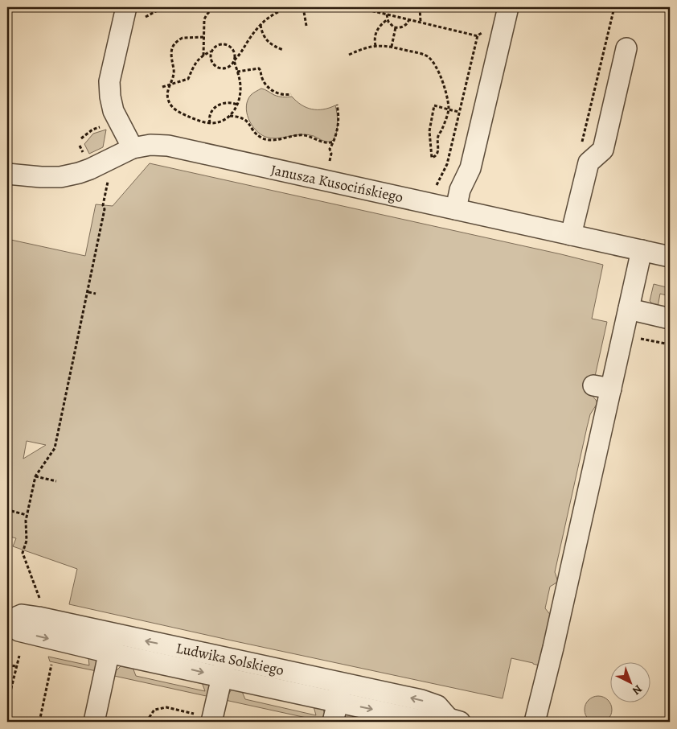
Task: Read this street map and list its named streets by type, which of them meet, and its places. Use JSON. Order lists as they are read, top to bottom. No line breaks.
{"streets":{"street":["Janusza Kusocińskiego","Ludwika Solskiego"]},"north":"bottom right"}
